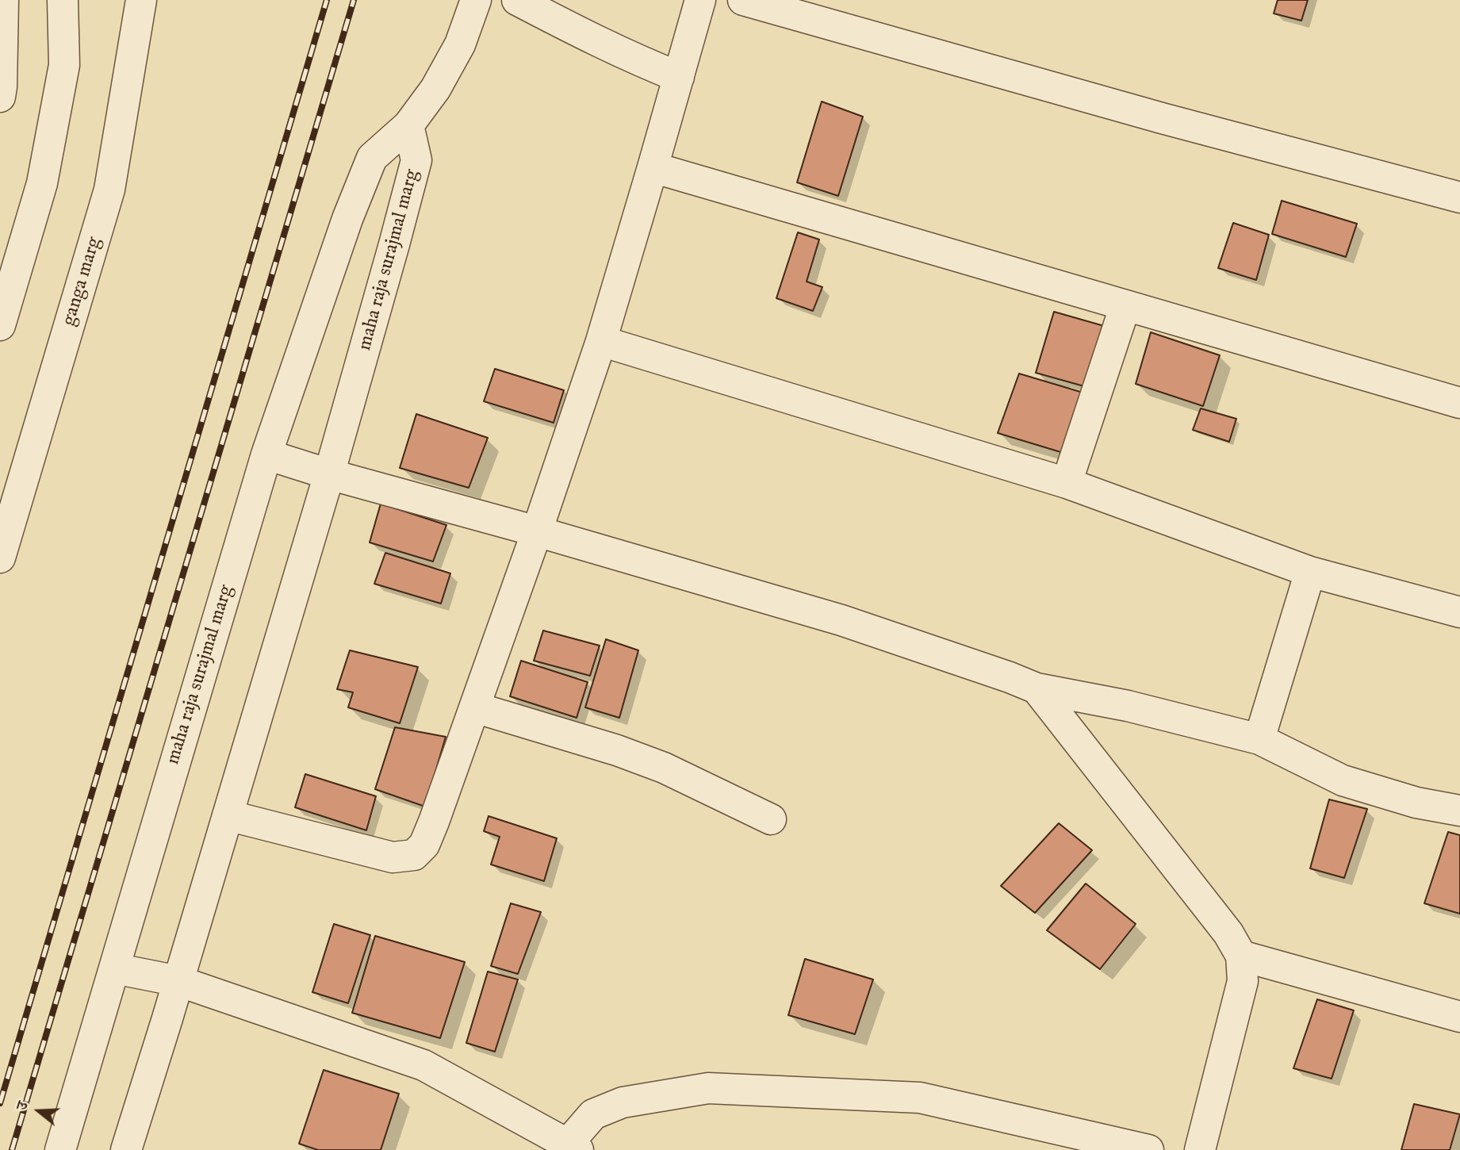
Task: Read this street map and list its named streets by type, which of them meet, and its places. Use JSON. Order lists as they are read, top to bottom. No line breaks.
{"streets":{"street":["maha raja surajmal marg","ganga marg"]},"north":"left"}
